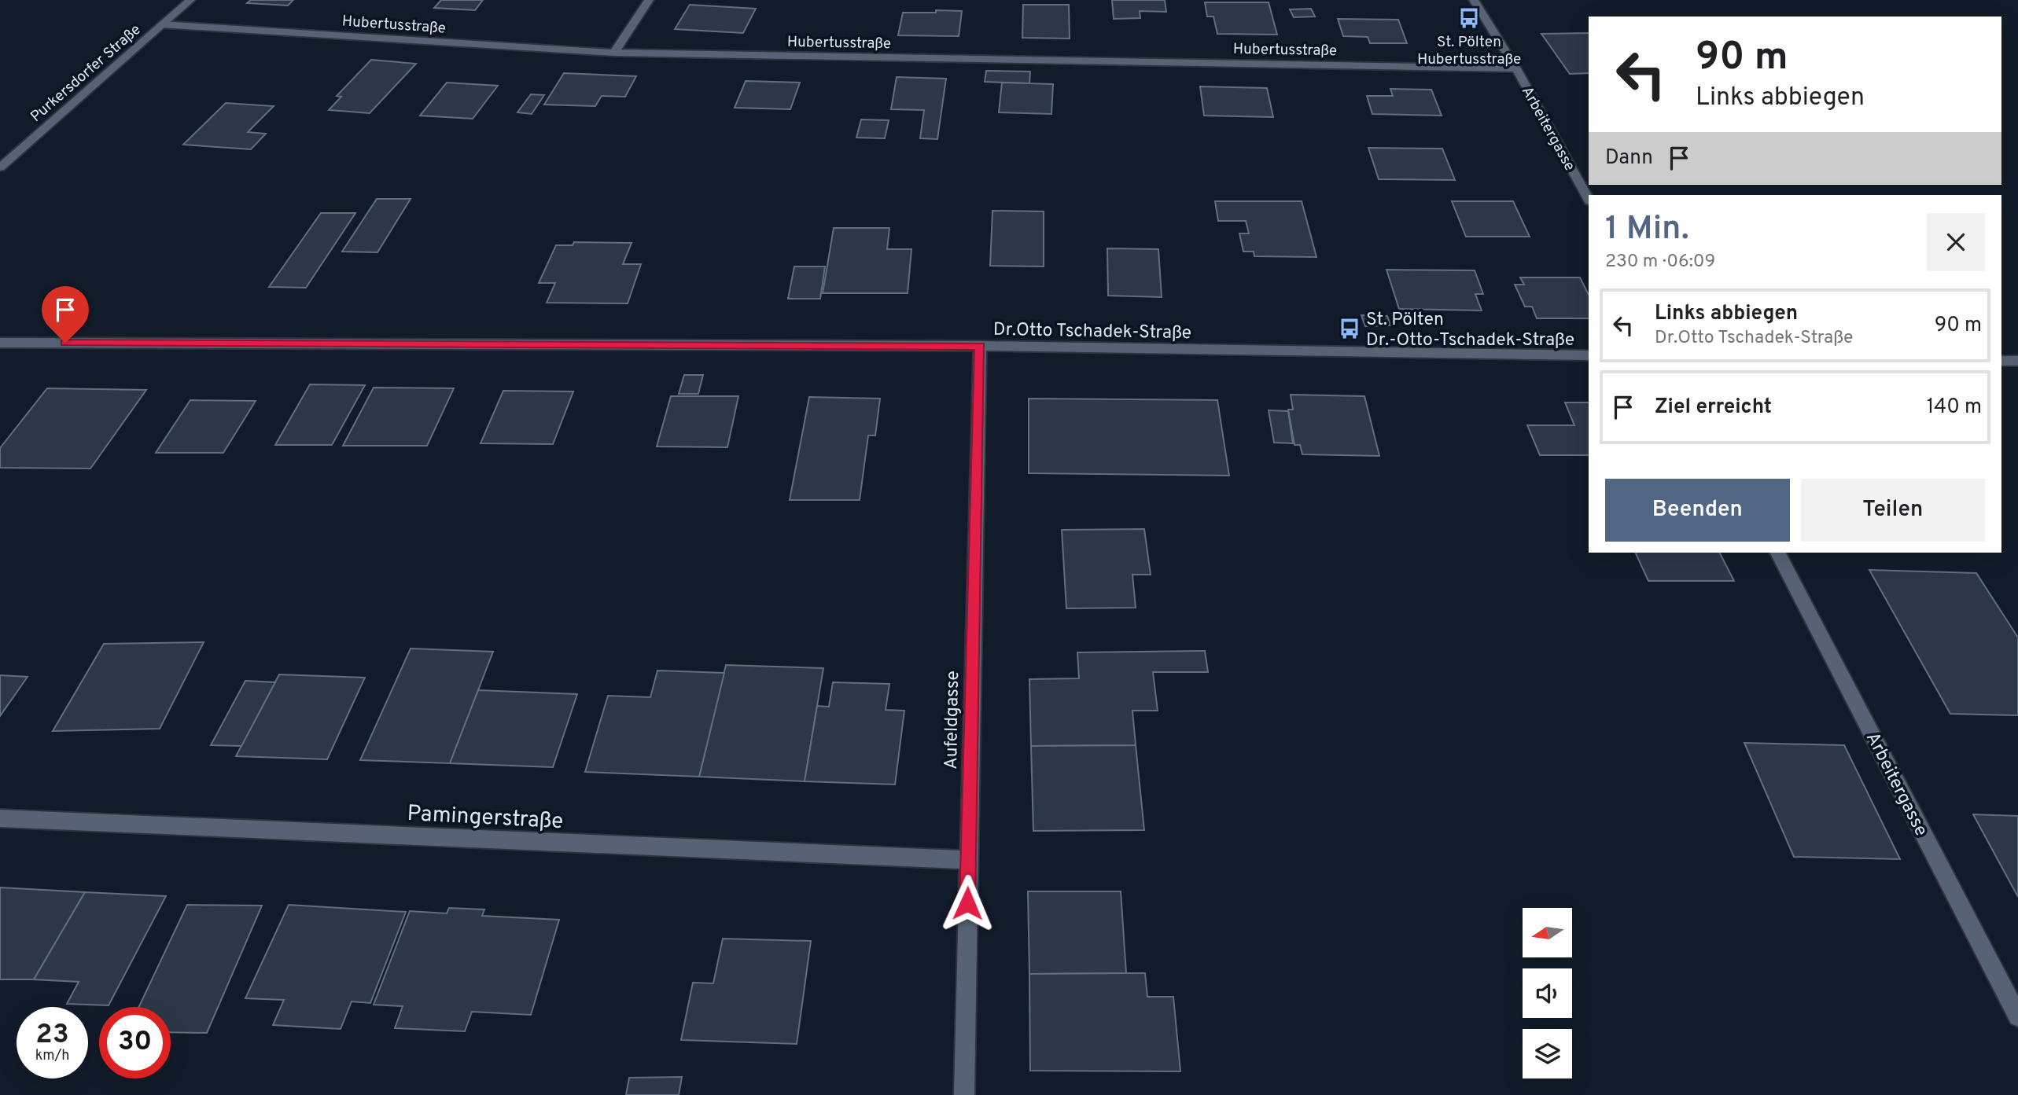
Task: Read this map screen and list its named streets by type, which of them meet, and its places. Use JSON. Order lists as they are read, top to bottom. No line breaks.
{"streets":{"street":["Hubertusstraße","Purkersdorfer Straße","Arbeitergasse","Dr.Otto Tschadek-Straße","Aufeldgasse","Pamingerstraße"]},"crossings":[["Hubertusstraße","Purkersdorfer Straße"],["Hubertusstraße","Arbeitergasse"],["Dr.Otto Tschadek-Straße","Aufeldgasse"],["Aufeldgasse","Pamingerstraße"]],"places":{"bus stop":["St. Pölten Hubertusstraße","St. Pölten Dr.-Otto-Tschadek-Straße"]},"north":"left","page":{"turn":["90 m","Links abbiegen"],"then":"Dann","heading":["1 Min.","230 m · 06:09"],"list":[{"name":"Links abbiegen","note":"Dr.Otto Tschadek-Straße","value":"90 m"},{"name":"Ziel erreicht","value":"140 m"}],"buttons":["Beenden","Teilen"],"speed":"23 km/h","limit":"30"}}
